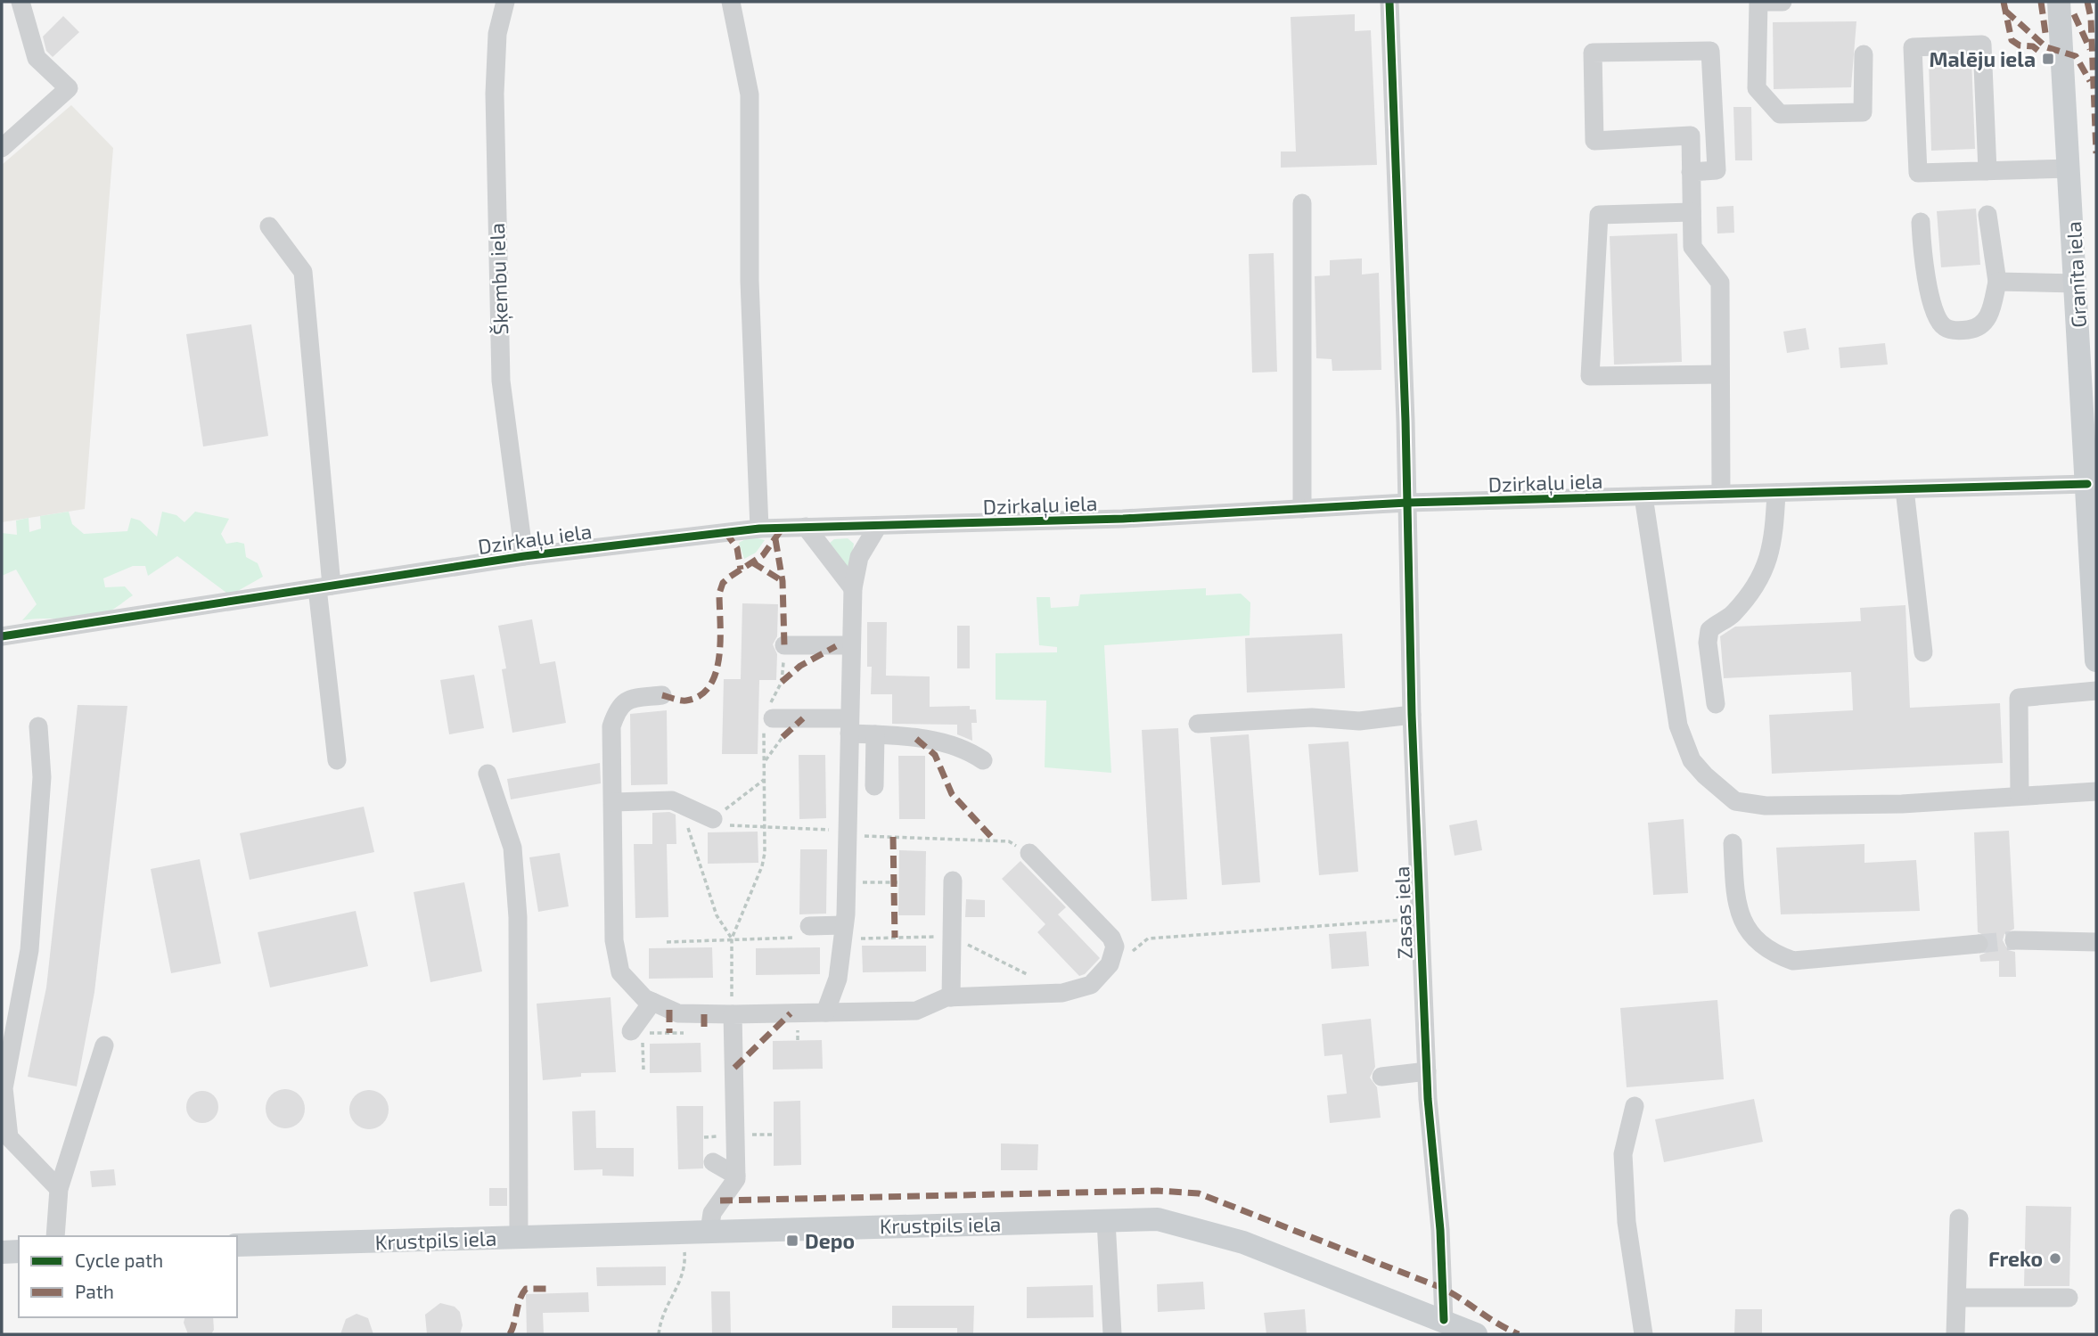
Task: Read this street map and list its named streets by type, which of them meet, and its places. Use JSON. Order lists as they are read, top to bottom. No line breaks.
{"streets":{"main road":["Granīta iela","Krustpils iela"],"street":["Šķembu iela","Dzirkaļu iela","Zasas iela"]},"crossings":[["Granīta iela","Dzirkaļu iela"],["Šķembu iela","Dzirkaļu iela"],["Dzirkaļu iela","Zasas iela"],["Zasas iela","Krustpils iela"]],"places":{"transit":["Malēju iela","Depo"],"other":["Freko"]},"legend":["Cycle path","Path"]}
